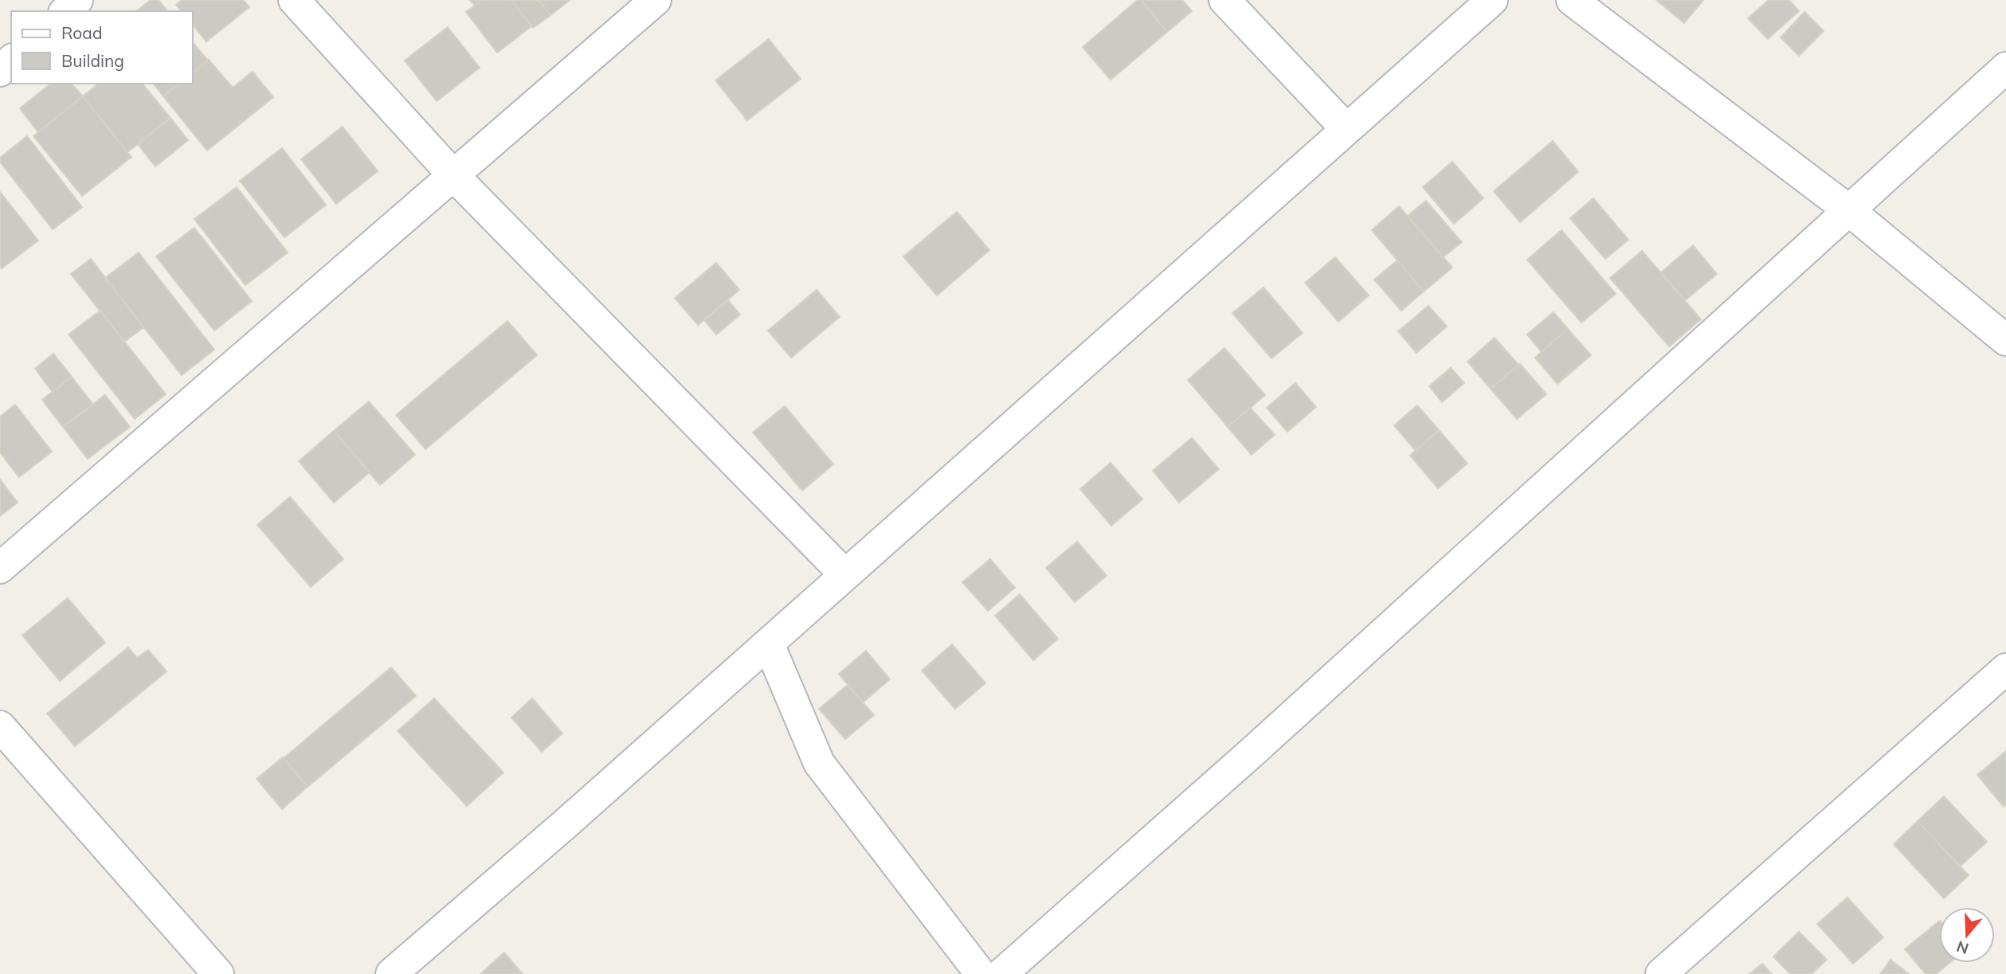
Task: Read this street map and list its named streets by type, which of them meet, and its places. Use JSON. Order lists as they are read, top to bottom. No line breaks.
{"legend":["Road","Building"],"north":"bottom"}
